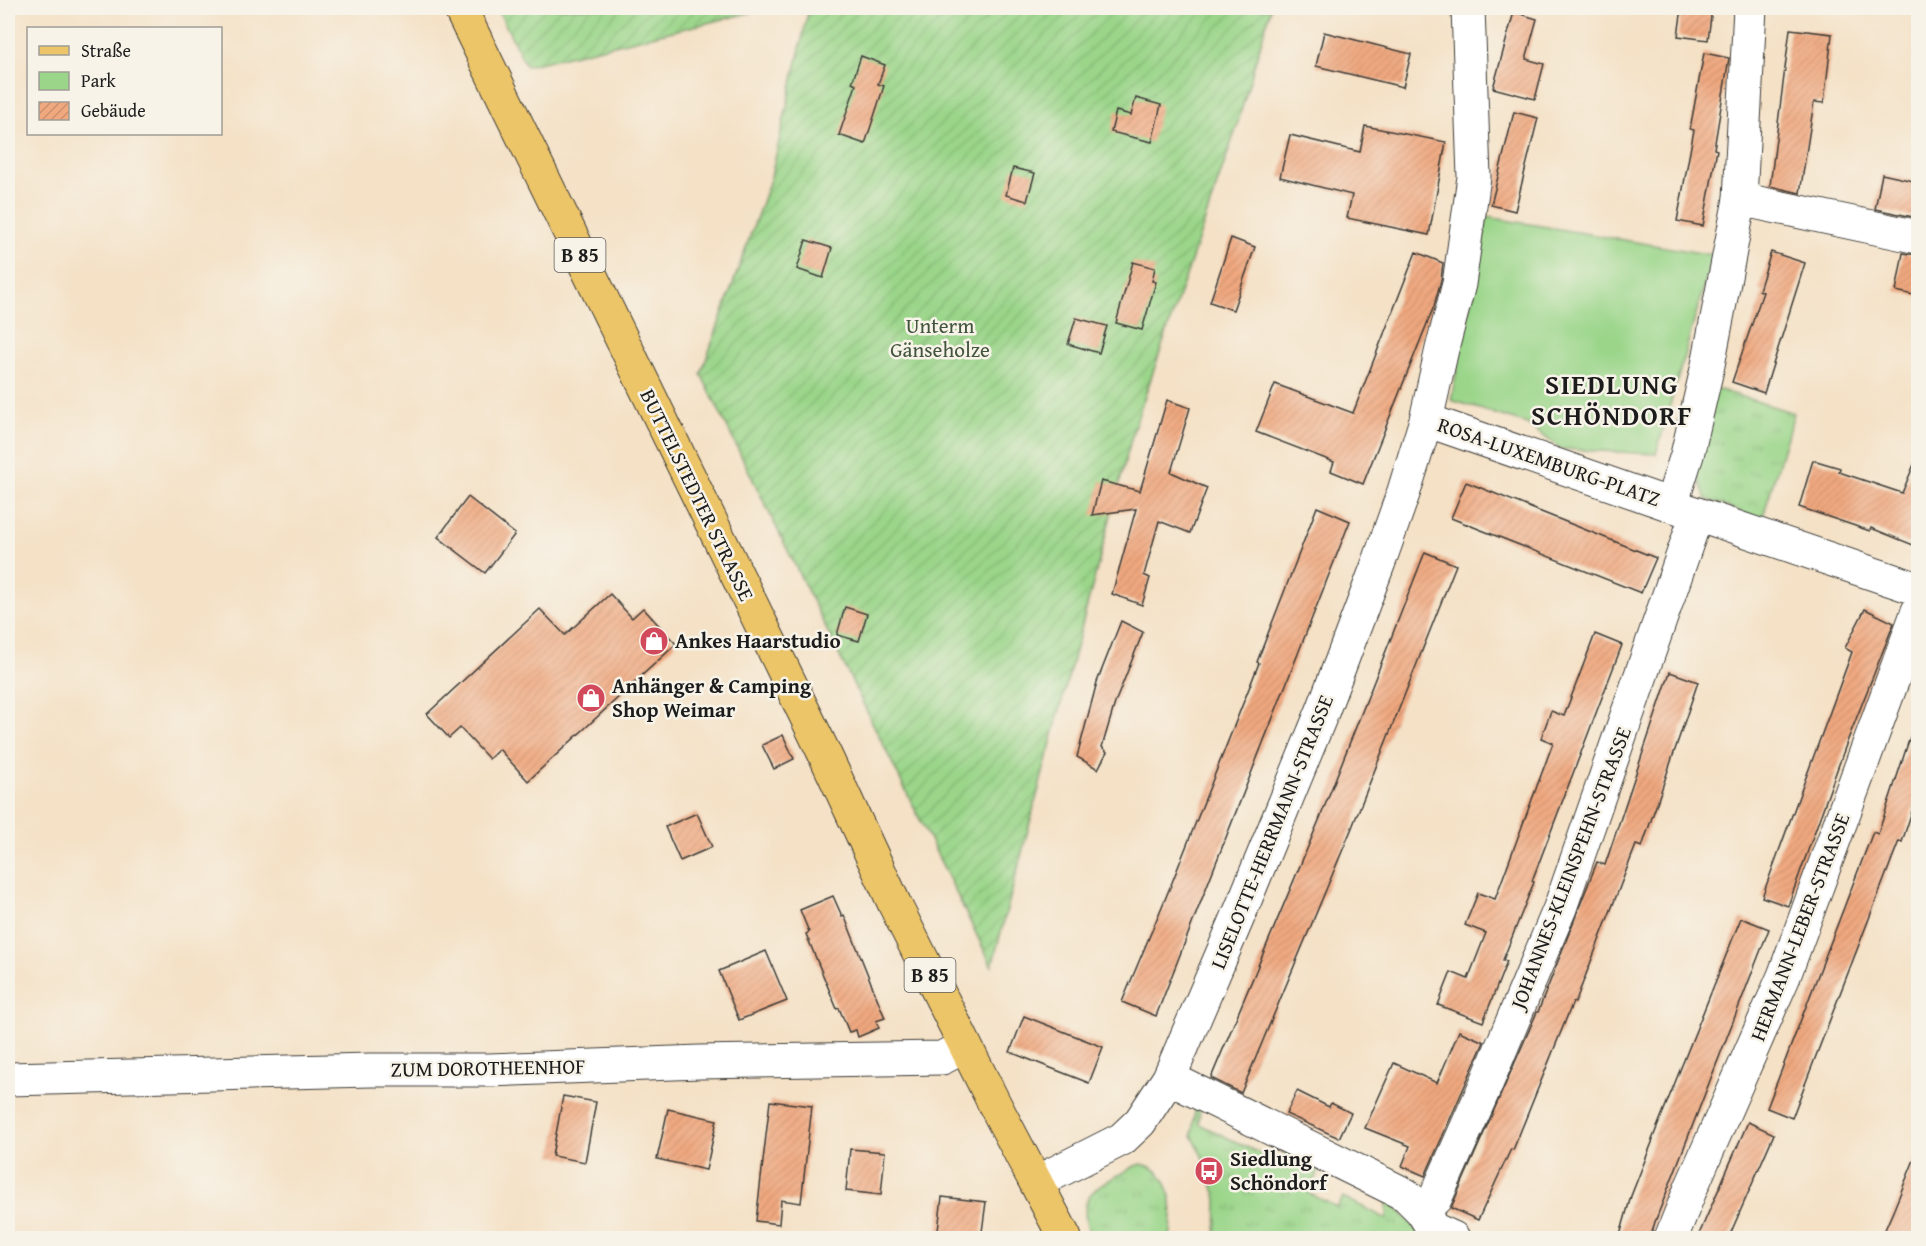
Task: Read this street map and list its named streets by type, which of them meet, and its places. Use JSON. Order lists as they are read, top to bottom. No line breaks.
{"streets":{"main road":["B 85","BUTTELSTEDTER STRASSE"],"street":["ROSA-LUXEMBURG-PLATZ","LISELOTTE-HERRMANN-STRASSE","JOHANNES-KLEINSPEHN-STRASSE","HERMANN-LEBER-STRASSE","ZUM DOROTHEENHOF"]},"crossings":[["ROSA-LUXEMBURG-PLATZ","LISELOTTE-HERRMANN-STRASSE"],["ROSA-LUXEMBURG-PLATZ","JOHANNES-KLEINSPEHN-STRASSE"],["BUTTELSTEDTER STRASSE","LISELOTTE-HERRMANN-STRASSE"],["BUTTELSTEDTER STRASSE","ZUM DOROTHEENHOF"]],"districts":["SIEDLUNG SCHÖNDORF"],"parks":["Unterm Gänseholze"],"places":{"shop":["Ankes Haarstudio","Anhänger & Camping Shop Weimar"],"bus stop":["Siedlung Schöndorf"]},"legend":["Straße","Park","Gebäude"]}
